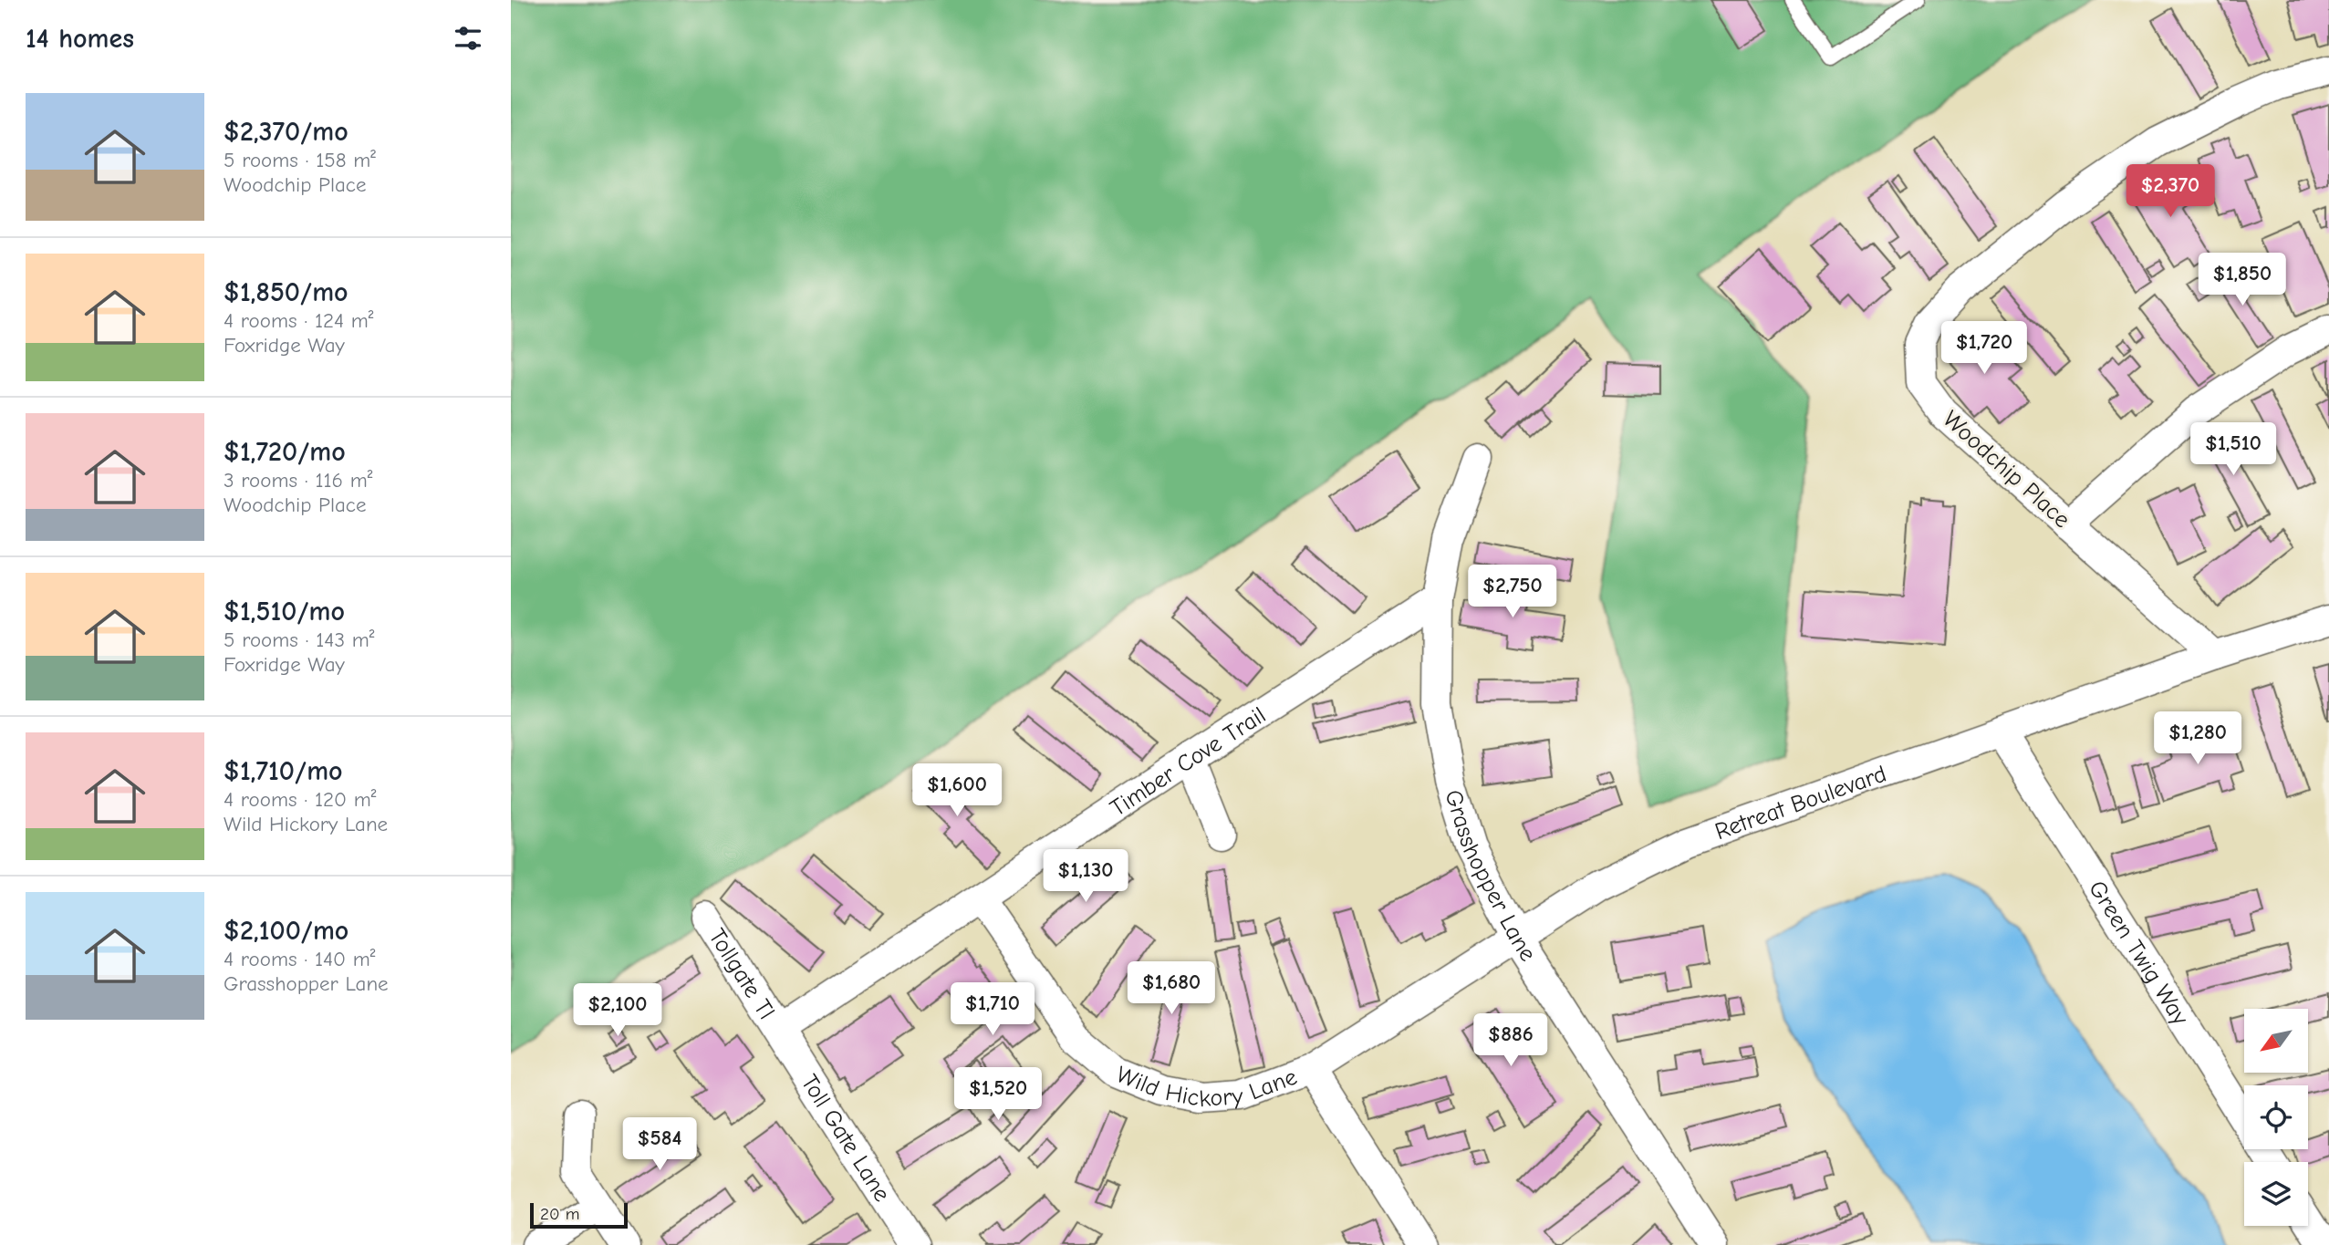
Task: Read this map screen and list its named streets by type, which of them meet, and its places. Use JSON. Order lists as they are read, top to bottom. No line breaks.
{"streets":{"street":["Woodchip Place","Timber Cove Trail","Retreat Boulevard","Grasshopper Lane","Green Twig Way","Tollgate Tl","Wild Hickory Lane","Toll Gate Lane"]},"crossings":[["Woodchip Place","Retreat Boulevard"],["Timber Cove Trail","Grasshopper Lane"],["Timber Cove Trail","Tollgate Tl"],["Timber Cove Trail","Wild Hickory Lane"],["Timber Cove Trail","Toll Gate Lane"],["Retreat Boulevard","Grasshopper Lane"],["Retreat Boulevard","Green Twig Way"],["Retreat Boulevard","Wild Hickory Lane"],["Tollgate Tl","Toll Gate Lane"]],"scale_bar":"20 m","north":"bottom left","page":{"heading":"14 homes","list":[{"name":"$2,370/mo","note":"5 rooms · 158 m² · Woodchip Place"},{"name":"$1,850/mo","note":"4 rooms · 124 m² · Foxridge Way"},{"name":"$1,720/mo","note":"3 rooms · 116 m² · Woodchip Place"},{"name":"$1,510/mo","note":"5 rooms · 143 m² · Foxridge Way"},{"name":"$1,710/mo","note":"4 rooms · 120 m² · Wild Hickory Lane"},{"name":"$2,100/mo","note":"4 rooms · 140 m² · Grasshopper Lane"}],"price":["$2,370","$1,850","$1,720","$1,510","$2,750","$1,280","$1,600","$1,130","$1,680","$1,710","$2,100","$886","$1,520","$584"],"scale":"20 m"}}
